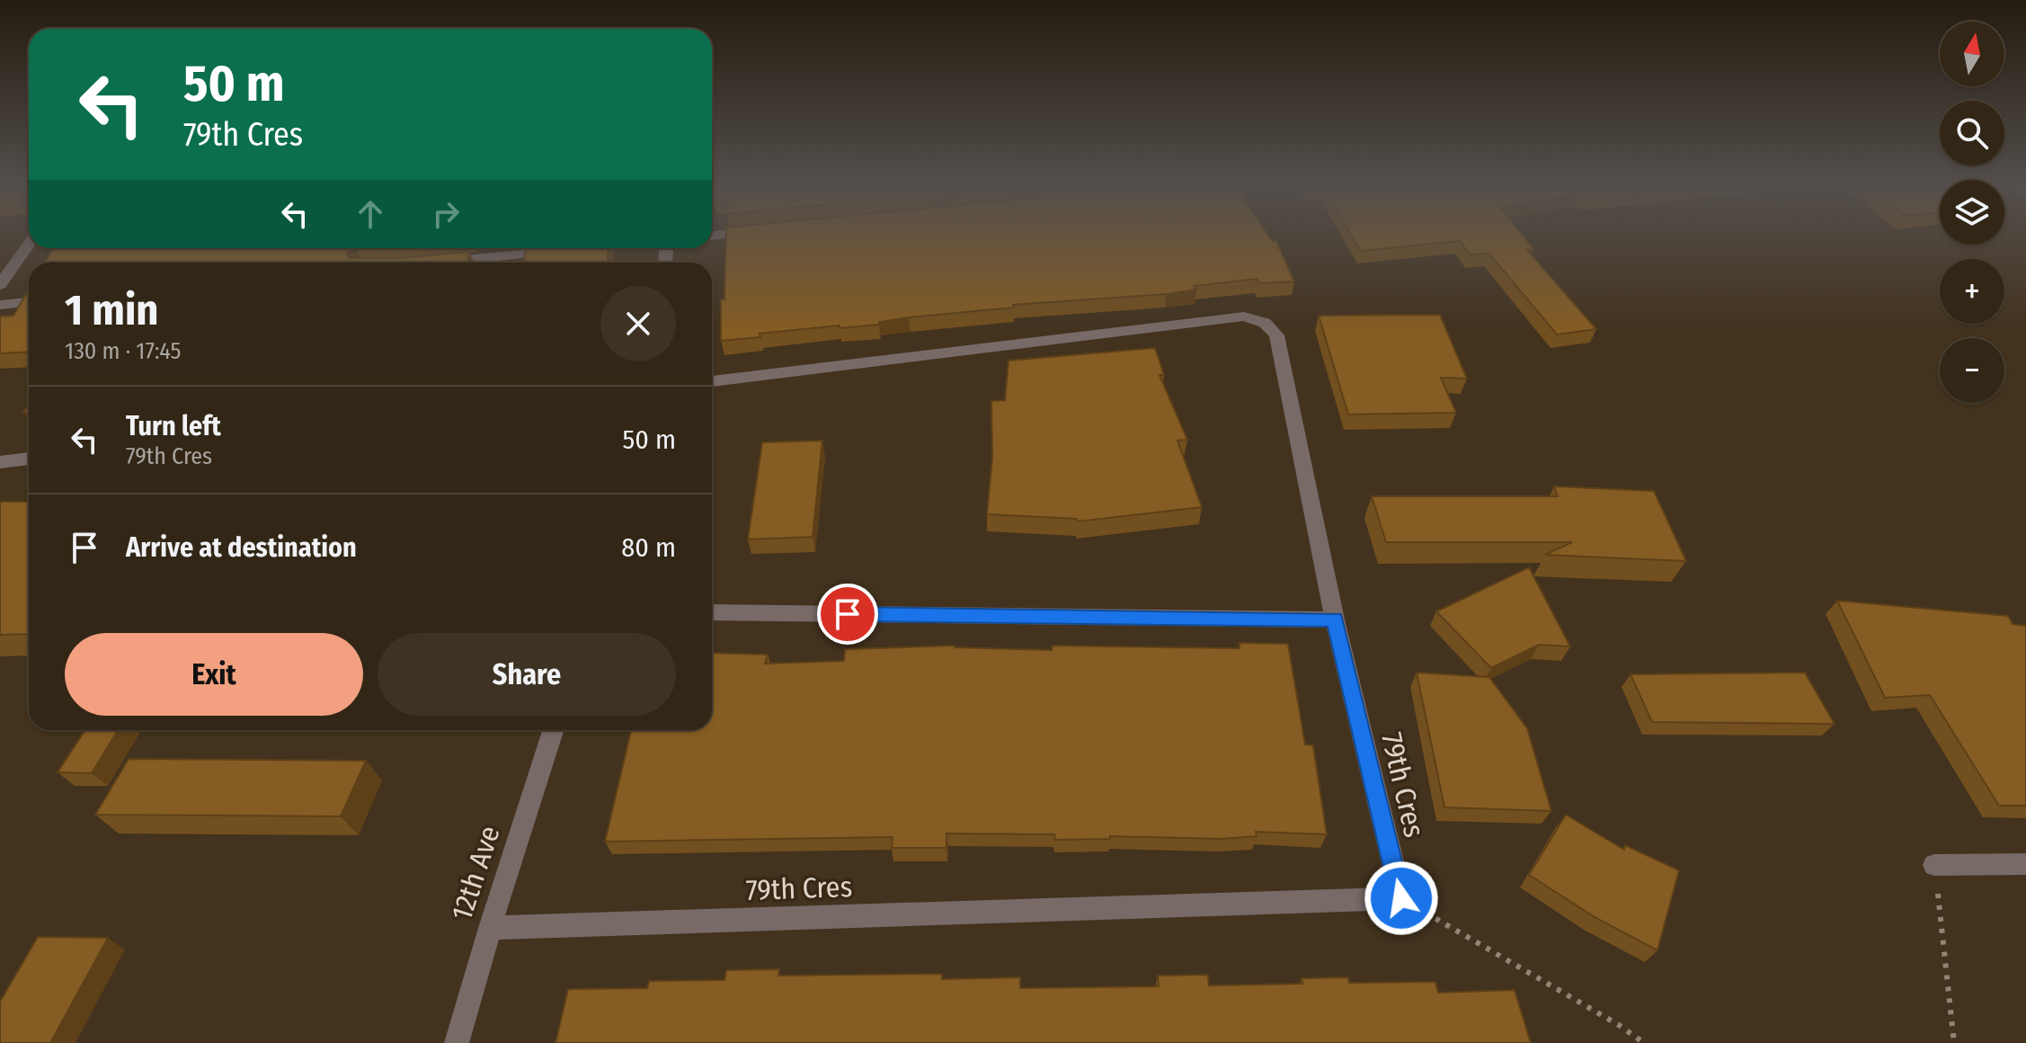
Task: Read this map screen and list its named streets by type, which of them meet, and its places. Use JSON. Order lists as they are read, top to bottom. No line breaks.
{"streets":{"street":["79th Cres","12th Ave"]},"crossings":[["79th Cres","12th Ave"]],"north":"top","page":{"map_buttons":["+","−"],"turn":["50 m","79th Cres"],"heading":["1 min","130 m · 17:45"],"list":[{"name":"Turn left","note":"79th Cres","value":"50 m"},{"name":"Arrive at destination","value":"80 m"}],"buttons":["Exit","Share"]}}
